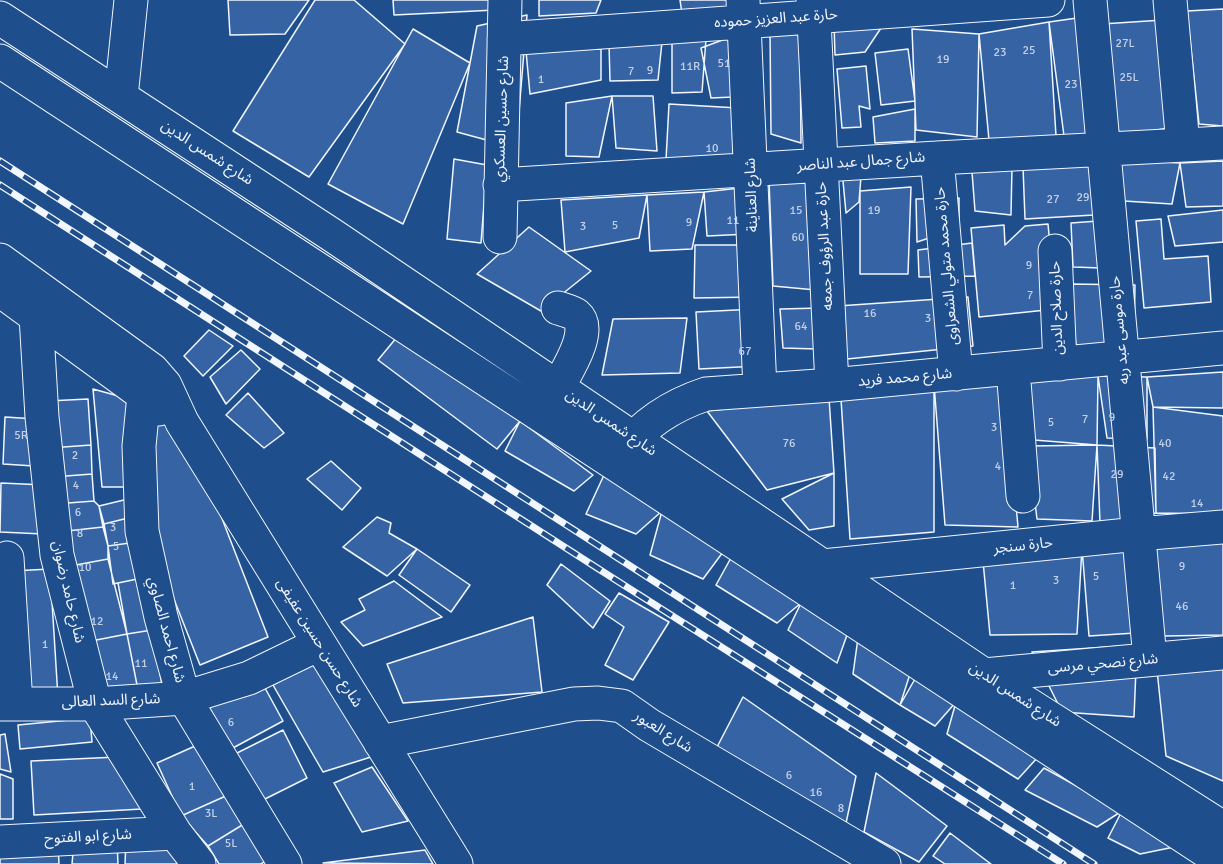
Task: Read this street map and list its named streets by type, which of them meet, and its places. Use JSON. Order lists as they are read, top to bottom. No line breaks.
{"streets":{"street":["حارة عبد العزيز حموده","شارع حسين العسكري","شارع شمس الدين","شارع جمال عبد الناصر","شارع العناينة","حارة عبد الرؤوف جمعه","حارة محمد متولي الشعراوى","حارة صلاح الدين","حارة موسى عبد ربه","شارع محمد فريد","حارة سنجر","شارع حامد رضوان","شارع احمد الصاوي","شارع حسن حسين عفيفى","شارع نصحي مرسى","شارع السد العالى","شارع العبور","شارع ابو الفتوح"]},"crossings":[["حارة عبد العزيز حموده","شارع حسين العسكري"],["حارة عبد العزيز حموده","شارع العناينة"],["حارة عبد العزيز حموده","حارة عبد الرؤوف جمعه"],["شارع حسين العسكري","شارع جمال عبد الناصر"],["شارع شمس الدين","شارع محمد فريد"],["شارع شمس الدين","حارة سنجر"],["شارع شمس الدين","شارع نصحي مرسى"],["شارع جمال عبد الناصر","شارع العناينة"],["شارع جمال عبد الناصر","حارة عبد الرؤوف جمعه"],["شارع جمال عبد الناصر","حارة محمد متولي الشعراوى"],["شارع جمال عبد الناصر","حارة موسى عبد ربه"],["شارع العناينة","شارع محمد فريد"],["حارة عبد الرؤوف جمعه","شارع محمد فريد"],["حارة محمد متولي الشعراوى","شارع محمد فريد"],["حارة صلاح الدين","شارع محمد فريد"],["حارة موسى عبد ربه","شارع محمد فريد"],["حارة موسى عبد ربه","حارة سنجر"],["حارة موسى عبد ربه","شارع نصحي مرسى"],["شارع حامد رضوان","شارع حسن حسين عفيفى"],["شارع حامد رضوان","شارع السد العالى"],["شارع حامد رضوان","شارع ابو الفتوح"],["شارع احمد الصاوي","شارع حسن حسين عفيفى"],["شارع احمد الصاوي","شارع السد العالى"],["شارع حسن حسين عفيفى","شارع السد العالى"],["شارع حسن حسين عفيفى","شارع العبور"]],"house_numbers":["27L","25","23","19","51","11R","9","7","25L","1","23","10","29","27","15","19","11","9","5","3","60","9","7","16","3","64","67","9","7","5","3","5R","76","40","2","4","29","42","4","14","6","3","8","5","9","10","5","3","1","46","12","1","11","14","6","6","1","16","8","3L","5L"]}
